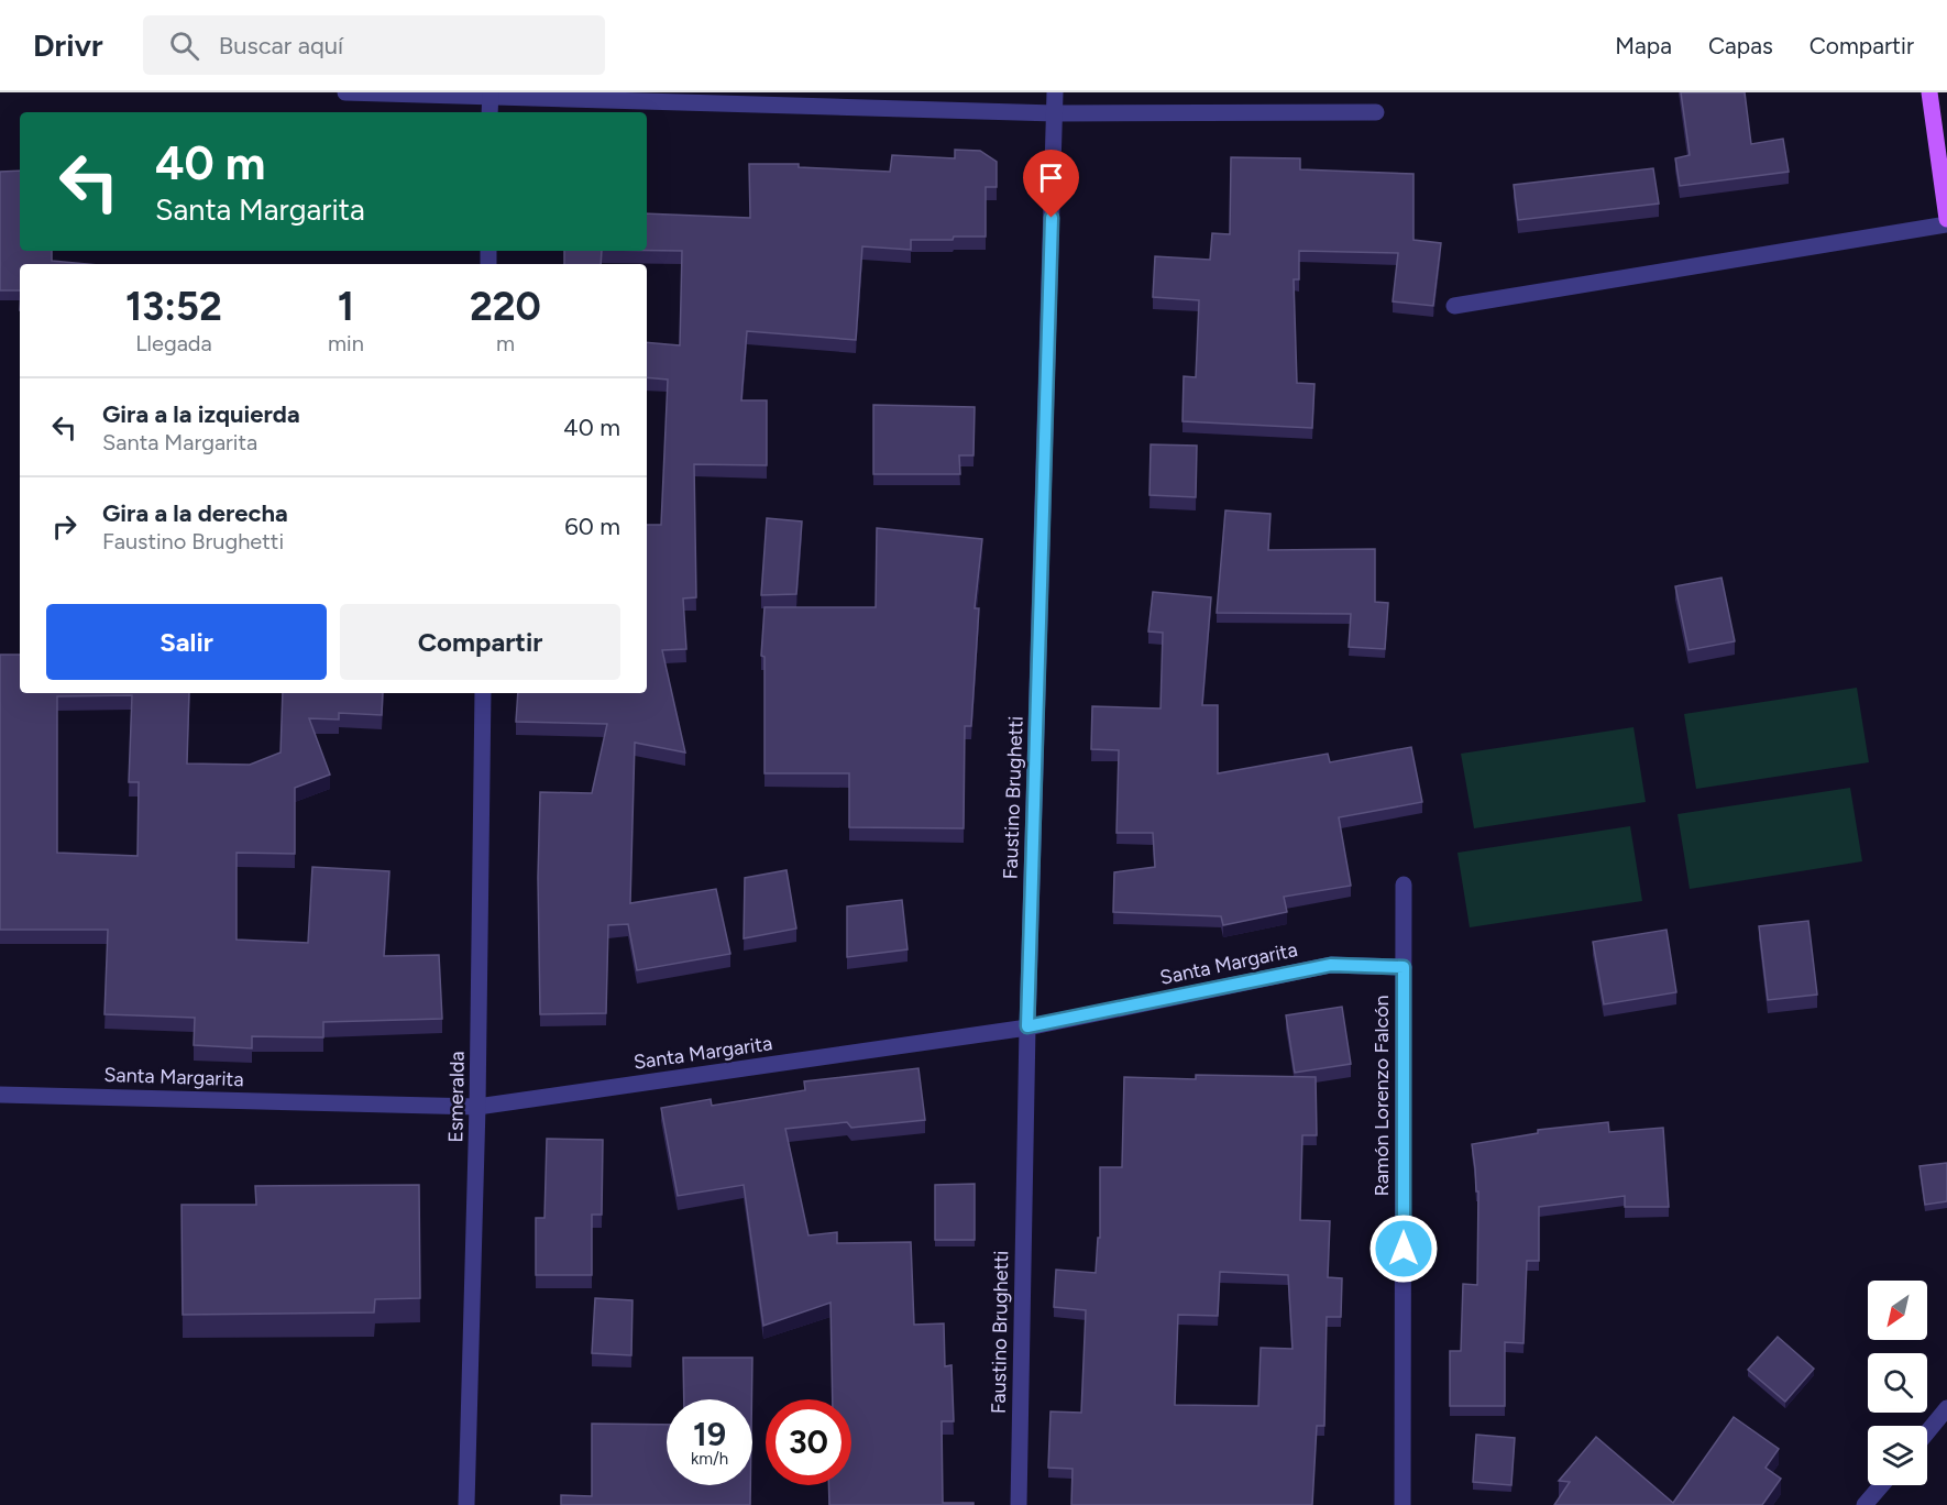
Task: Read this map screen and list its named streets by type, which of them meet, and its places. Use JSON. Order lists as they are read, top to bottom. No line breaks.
{"streets":{"street":["Faustino Brughetti","Santa Margarita","Ramón Lorenzo Falcón","Esmeralda"]},"crossings":[["Faustino Brughetti","Santa Margarita"],["Santa Margarita","Ramón Lorenzo Falcón"],["Santa Margarita","Esmeralda"]],"north":"bottom left","page":{"header":"Drivr","search":"Buscar aquí","nav":["Mapa","Capas","Compartir"],"turn":["40 m","Santa Margarita"],"eta":["13:52","Llegada","1","min","220","m"],"list":[{"name":"Gira a la izquierda","note":"Santa Margarita","value":"40 m"},{"name":"Gira a la derecha","note":"Faustino Brughetti","value":"60 m"}],"buttons":["Salir","Compartir"],"speed":"19 km/h","limit":"30"}}
